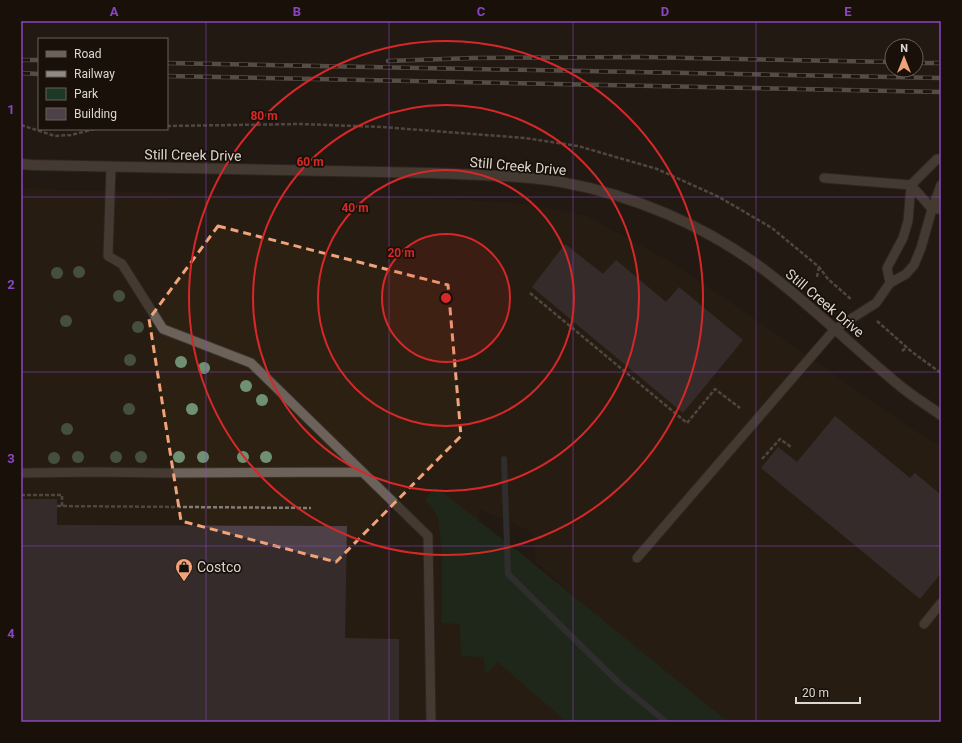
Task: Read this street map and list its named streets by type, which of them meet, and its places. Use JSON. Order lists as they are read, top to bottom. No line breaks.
{"streets":{"street":["Still Creek Drive"]},"places":{"shop":["Costco"]},"legend":["Road","Railway","Park","Building"],"scale_bar":"20 m","north":"top","grid":{"columns":["A","B","C","D","E"],"rows":["1","2","3","4"]},"rings":["80 m","60 m","40 m","20 m"]}
